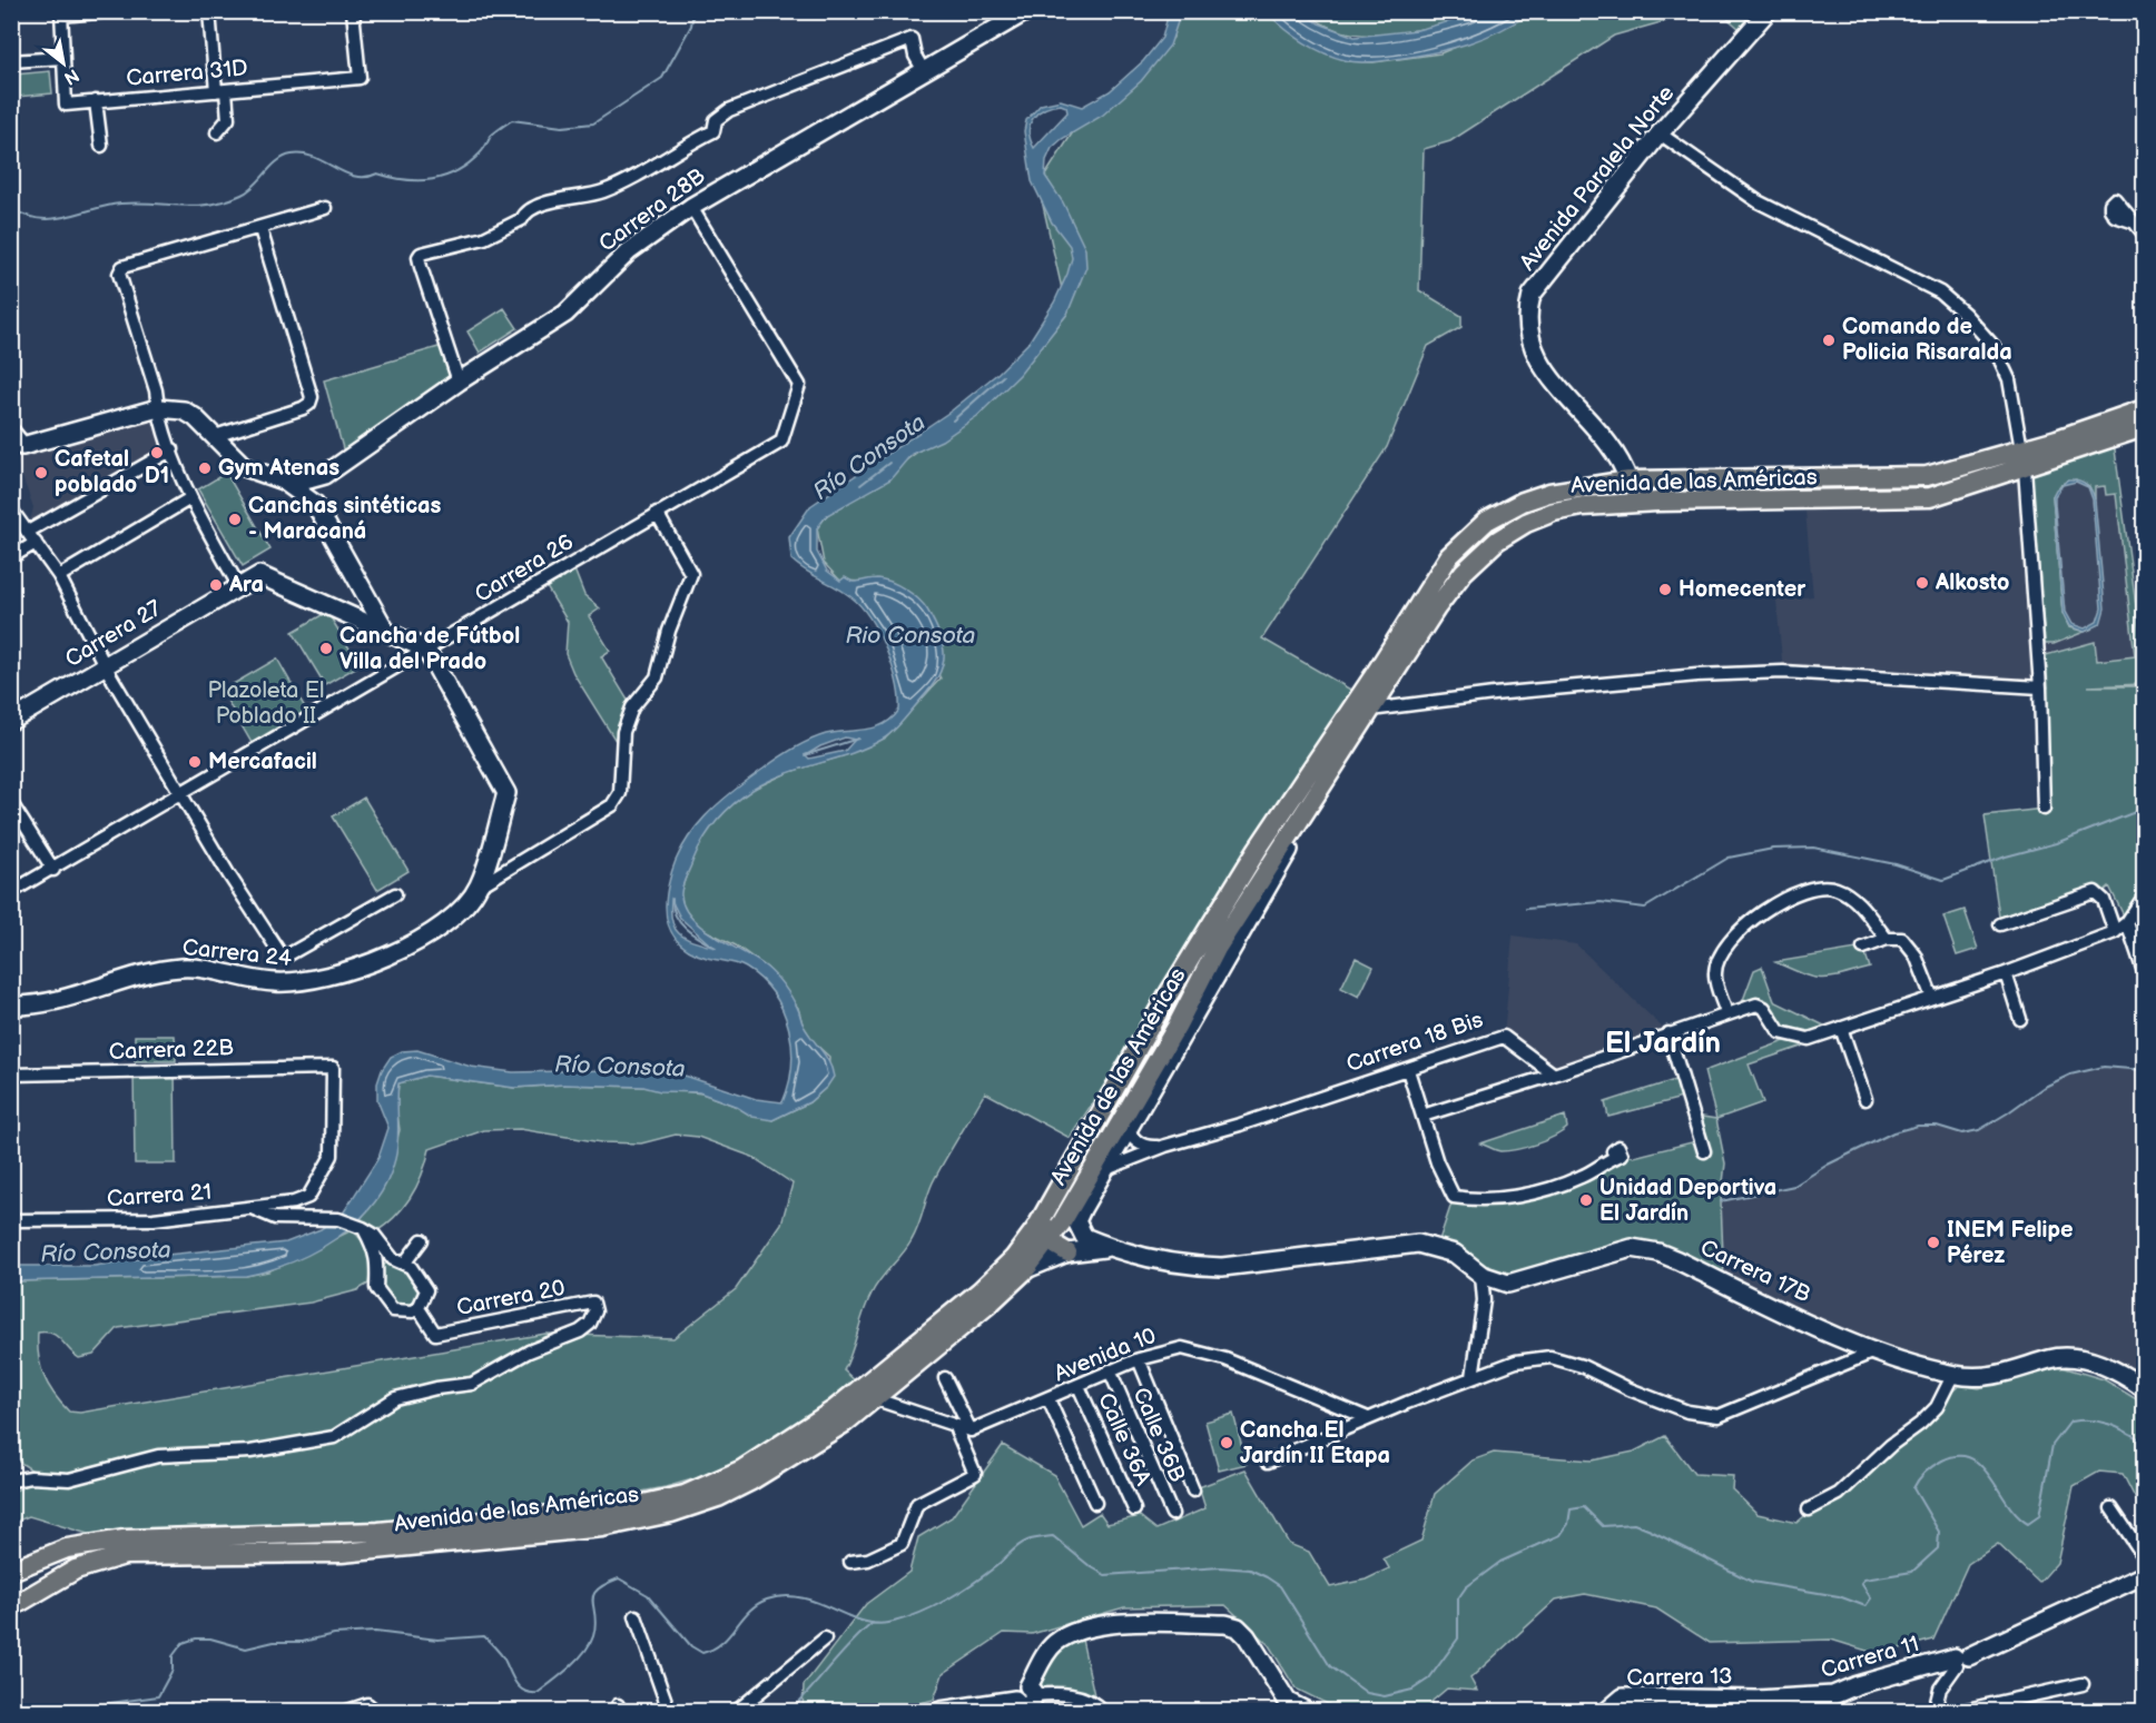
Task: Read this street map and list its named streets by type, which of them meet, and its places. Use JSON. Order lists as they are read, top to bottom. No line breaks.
{"streets":{"main road":["Avenida de las Américas"],"street":["Carrera 31D","Avenida Paralela Norte","Carrera 28B","Carrera 26","Carrera 27","Carrera 24","Carrera 18 Bis","Carrera 22B","Carrera 21","Carrera 17B","Carrera 20","Avenida 10","Calle 36B","Calle 36A","Carrera 11","Carrera 13"]},"crossings":[["Avenida Paralela Norte","Avenida de las Américas"],["Carrera 28B","Carrera 26"],["Avenida de las Américas","Carrera 18 Bis"],["Carrera 26","Carrera 24"],["Carrera 22B","Carrera 21"],["Avenida 10","Calle 36B"],["Avenida 10","Calle 36A"],["Carrera 11","Carrera 13"]],"districts":["El Jardín"],"water":["Río Consota","Rio Consota"],"parks":["Plazoleta El Poblado II"],"places":["Comando de Policia Risaralda","D1","Gym Atenas","Cafetal poblado","Canchas sintéticas - Maracaná","Alkosto","Ara","Homecenter","Cancha de Fútbol Villa del Prado","Mercafacil","Unidad Deportiva El Jardín","INEM Felipe Pérez","Cancha El Jardín II Etapa"],"north":"bottom right"}
